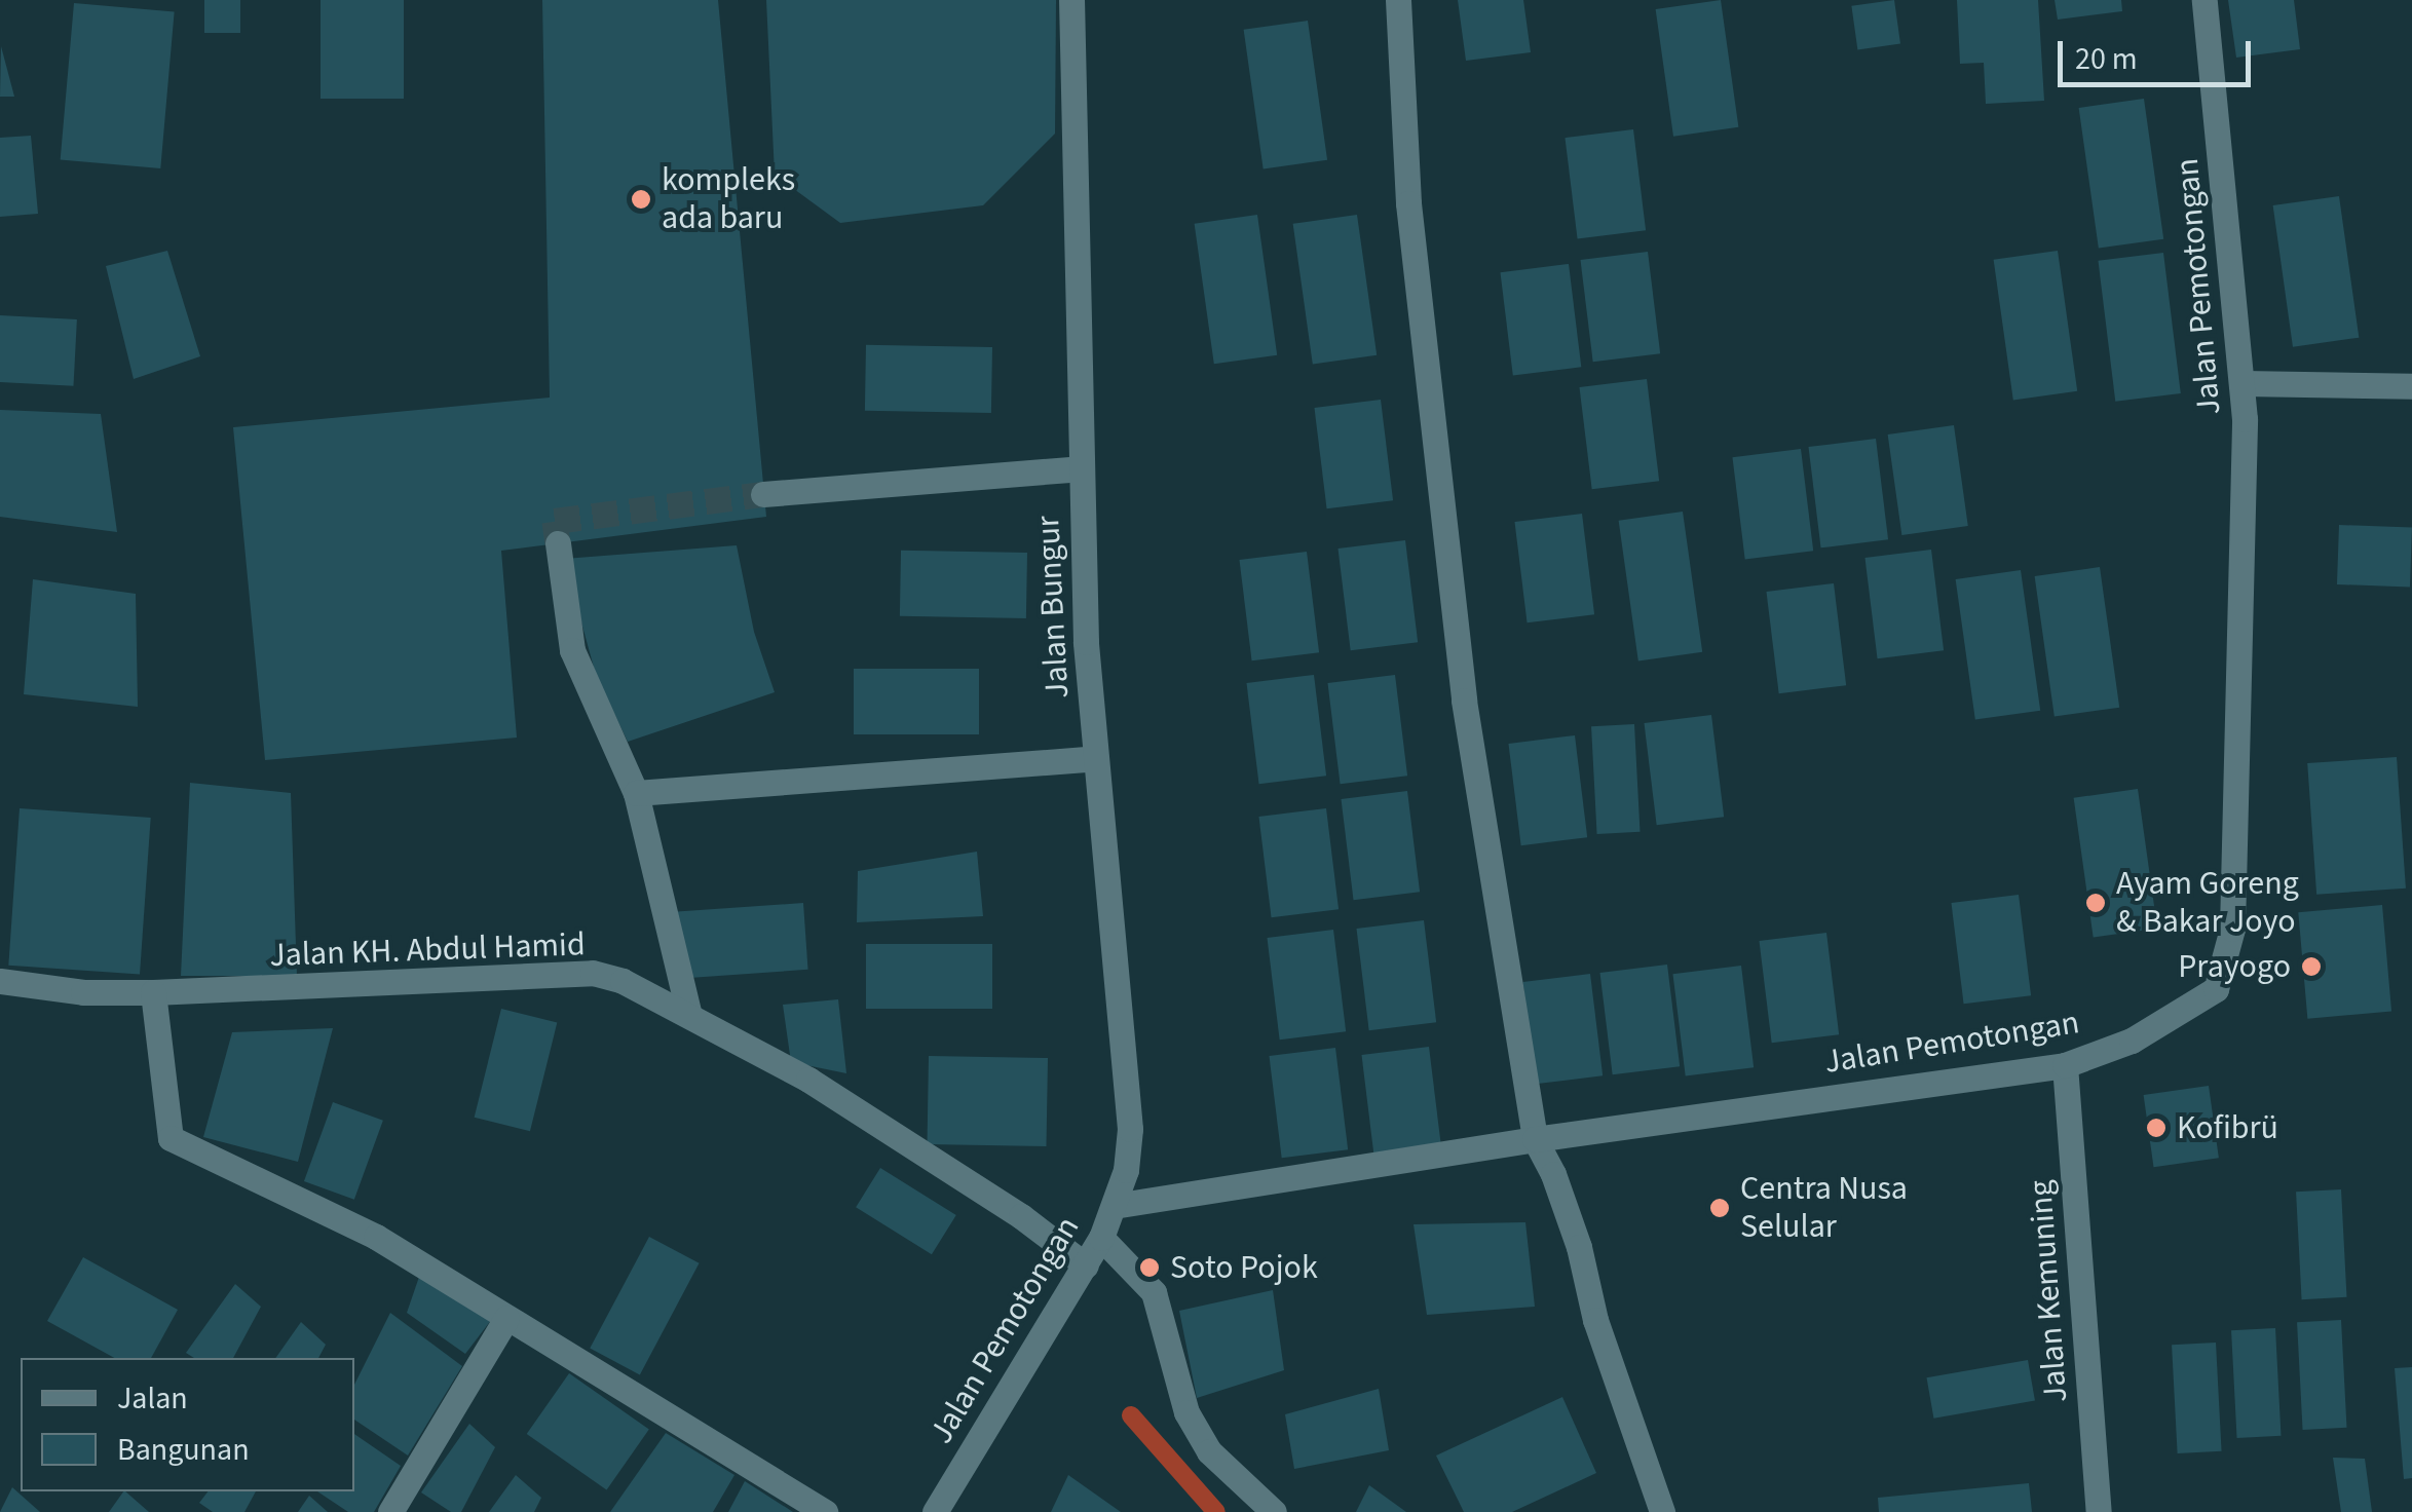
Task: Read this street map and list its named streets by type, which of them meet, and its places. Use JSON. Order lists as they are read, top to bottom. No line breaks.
{"streets":{"street":["Jalan Pemotongan","Jalan Bungur","Jalan KH. Abdul Hamid","Jalan Kemuning"]},"crossings":[["Jalan Pemotongan","Jalan Bungur"],["Jalan Pemotongan","Jalan KH. Abdul Hamid"],["Jalan Pemotongan","Jalan Kemuning"]],"places":["kompleks ada baru","Ayam Goreng & Bakar Joyo","Prayogo","Kofibrü","Centra Nusa Selular","Soto Pojok"],"legend":["Jalan","Bangunan"],"scale_bar":"20 m"}
